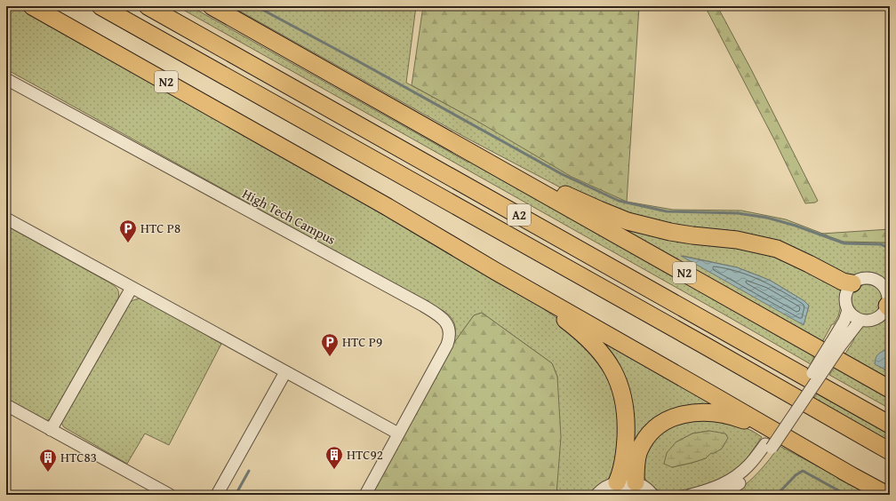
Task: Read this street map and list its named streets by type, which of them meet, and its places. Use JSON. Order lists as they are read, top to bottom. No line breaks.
{"streets":{"highway":["N2","A2"],"street":["High Tech Campus"]},"places":{"parking":["HTC P8","HTC P9"],"building":["HTC92","HTC83"]}}
